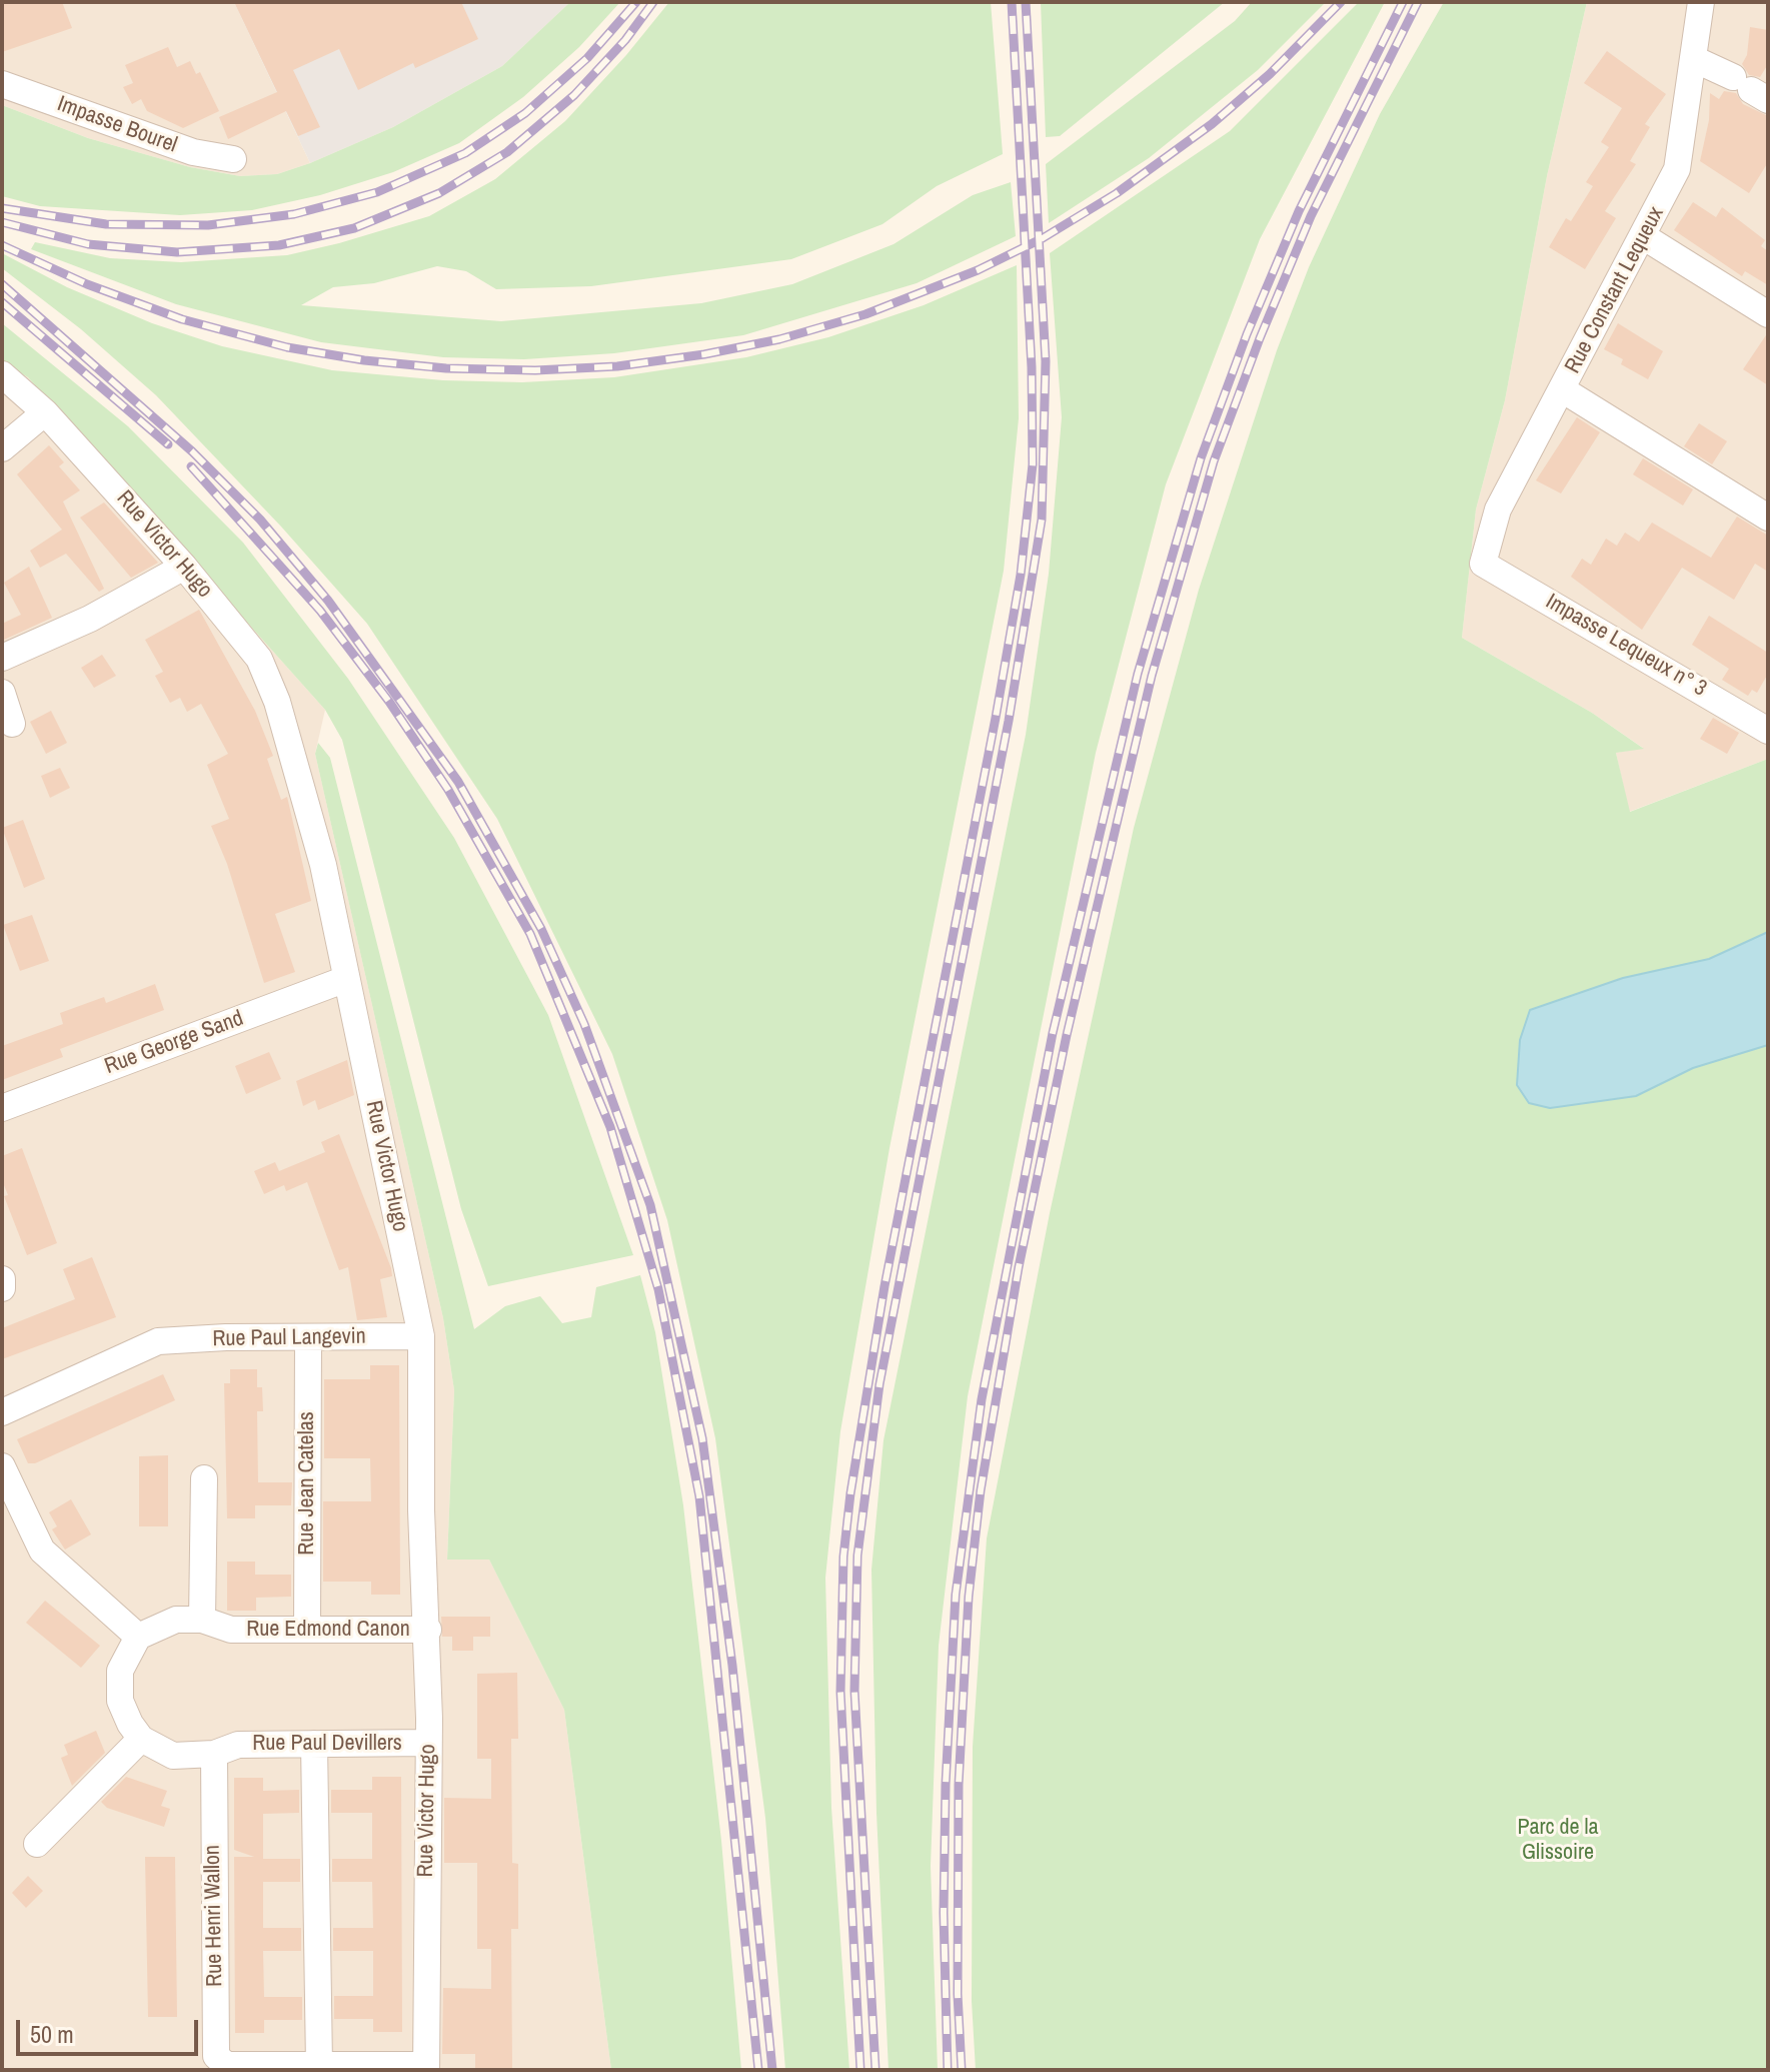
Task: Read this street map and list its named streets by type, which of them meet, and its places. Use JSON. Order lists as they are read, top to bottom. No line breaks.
{"streets":{"street":["Impasse Bourel","Rue Constant Lequeux","Rue Victor Hugo","Impasse Lequeux n° 3","Rue George Sand","Rue Paul Langevin","Rue Jean Catelas","Rue Edmond Canon","Rue Paul Devillers","Rue Henri Wallon"]},"crossings":[["Rue Constant Lequeux","Impasse Lequeux n° 3"],["Rue Victor Hugo","Rue George Sand"],["Rue Victor Hugo","Rue Paul Langevin"],["Rue Victor Hugo","Rue Edmond Canon"],["Rue Victor Hugo","Rue Paul Devillers"],["Rue Victor Hugo","Rue Henri Wallon"],["Rue Paul Langevin","Rue Jean Catelas"],["Rue Jean Catelas","Rue Edmond Canon"],["Rue Paul Devillers","Rue Henri Wallon"]],"parks":["Parc de la Glissoire"],"scale_bar":"50 m"}
